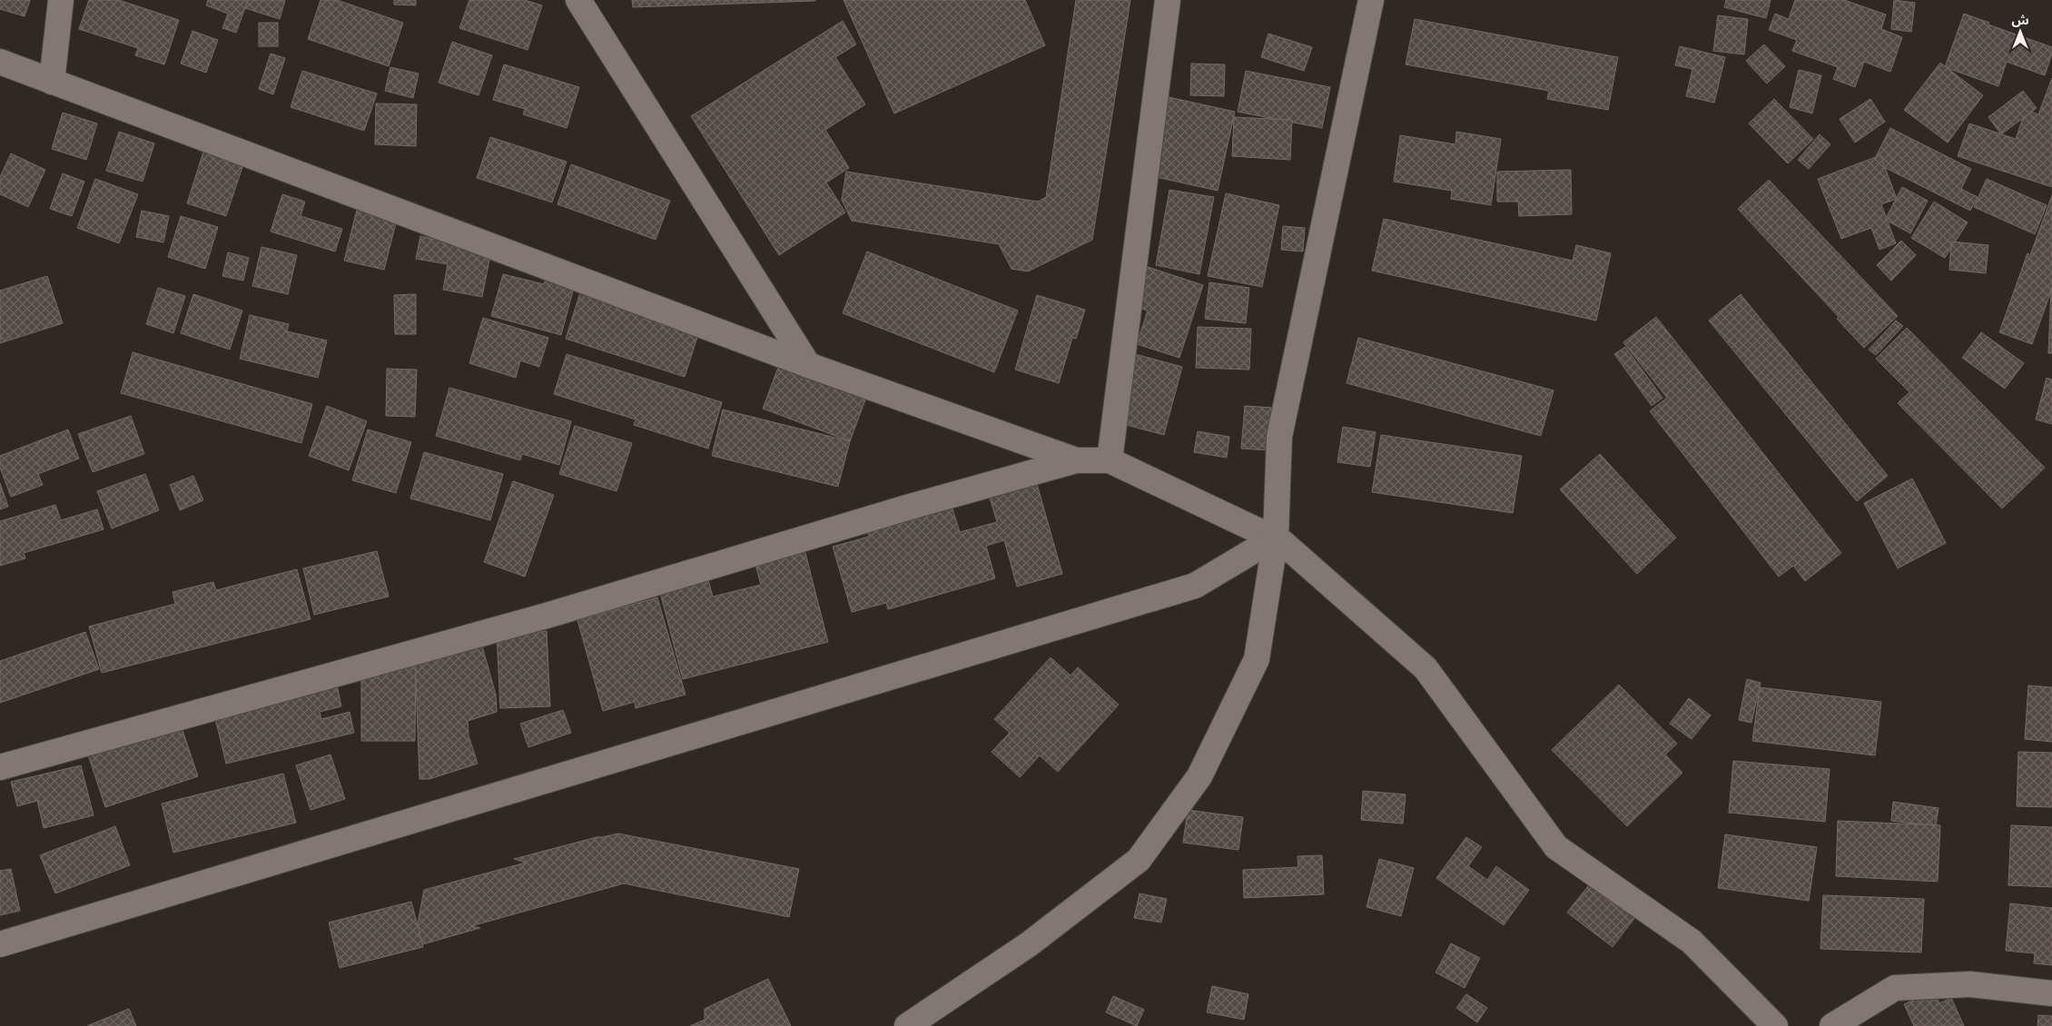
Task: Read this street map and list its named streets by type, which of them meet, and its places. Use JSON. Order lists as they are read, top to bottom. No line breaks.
{"north":"top"}
